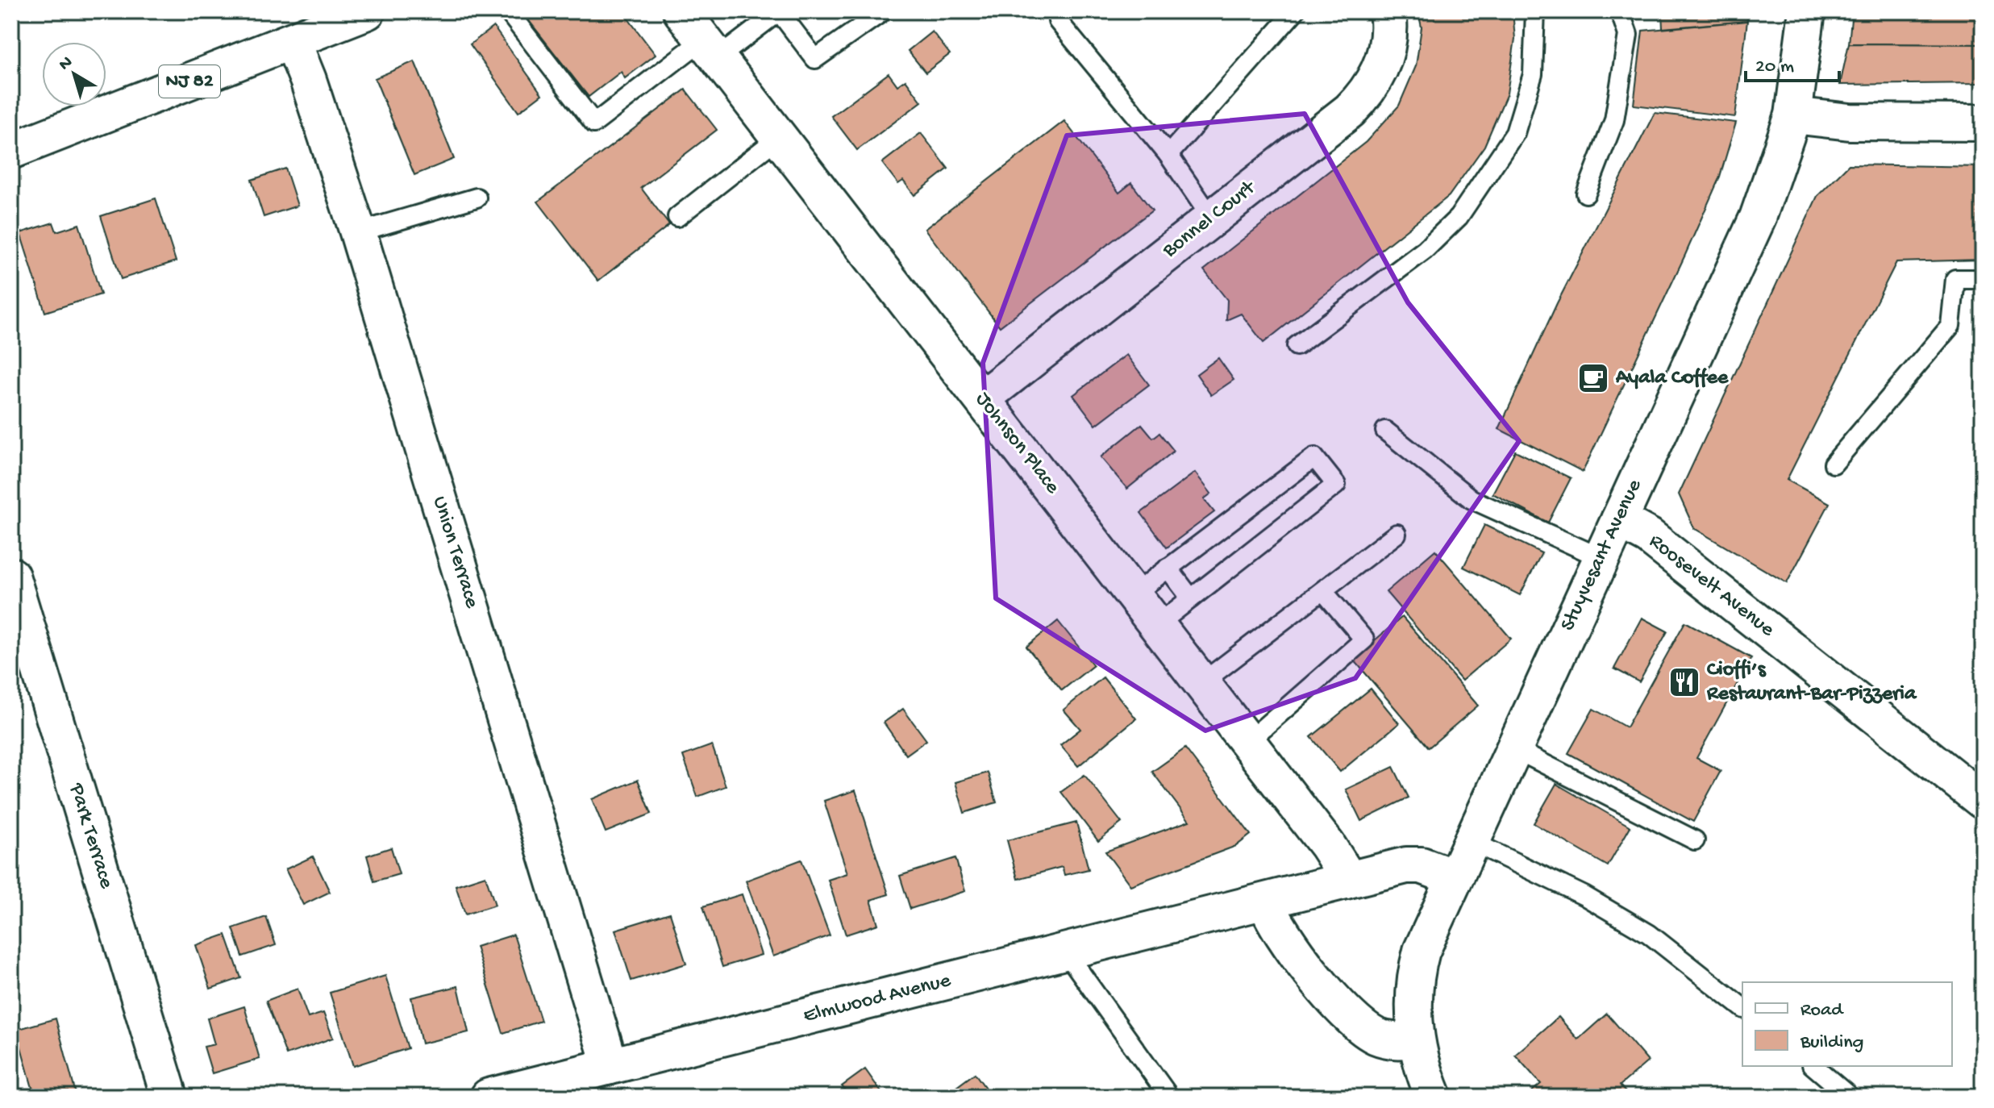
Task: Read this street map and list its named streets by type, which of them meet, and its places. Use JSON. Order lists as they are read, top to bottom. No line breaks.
{"streets":{"street":["NJ 82","Bonnel Court","Johnson Place","Union Terrace","Stuyvesant Avenue","Roosevelt Avenue","Park Terrace","Elmwood Avenue"]},"crossings":[["NJ 82","Union Terrace"],["Bonnel Court","Johnson Place"],["Johnson Place","Elmwood Avenue"],["Union Terrace","Elmwood Avenue"],["Stuyvesant Avenue","Roosevelt Avenue"],["Stuyvesant Avenue","Elmwood Avenue"]],"places":{"cafe":["Ayala Coffee"],"restaurant":["Cioffi’s Restaurant-Bar-Pizzeria"]},"legend":["Road","Building"],"scale_bar":"20 m","north":"top left"}
